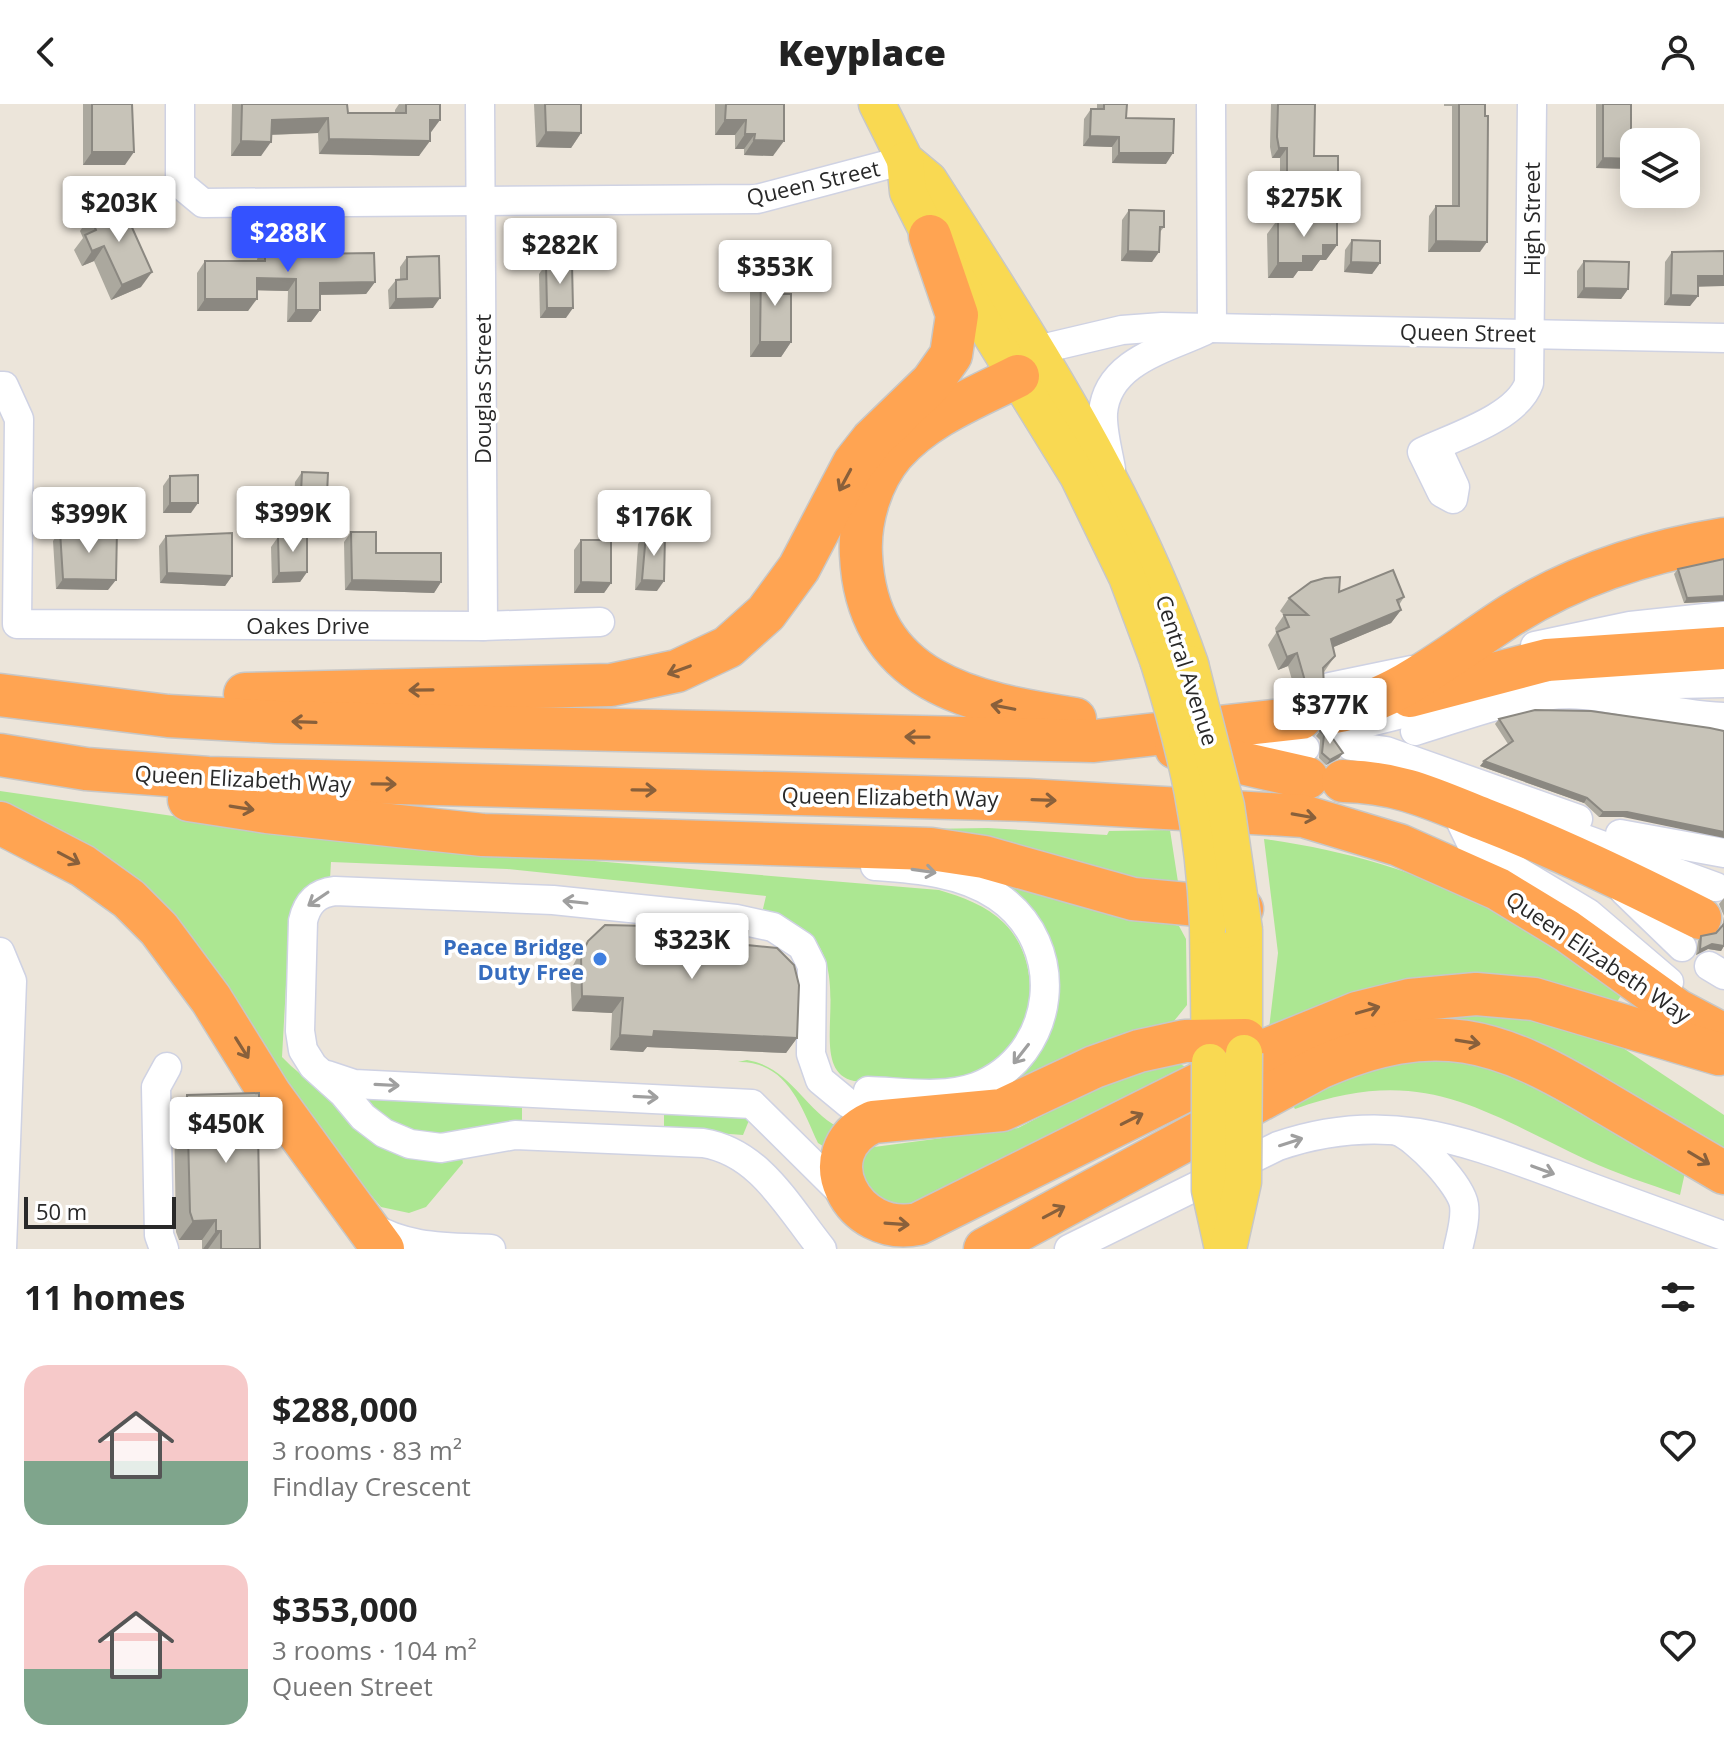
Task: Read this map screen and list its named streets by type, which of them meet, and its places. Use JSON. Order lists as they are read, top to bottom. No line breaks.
{"streets":{"highway":["Queen Elizabeth Way"],"main road":["Central Avenue"],"street":["Queen Street","High Street","Douglas Street","Oakes Drive"]},"crossings":[["Queen Street","High Street"],["Queen Street","Douglas Street"],["Queen Street","Central Avenue"],["Douglas Street","Oakes Drive"]],"places":["Peace Bridge Duty Free"],"scale_bar":"50 m","page":{"header":"Keyplace","price":["$275K","$203K","$288K","$282K","$353K","$399K","$399K","$176K","$377K","$323K","$450K"],"scale":"50 m","heading":"11 homes","list":[{"name":"$288,000","note":"3 rooms · 83 m² · Findlay Crescent"},{"name":"$353,000","note":"3 rooms · 104 m² · Queen Street"}]}}
